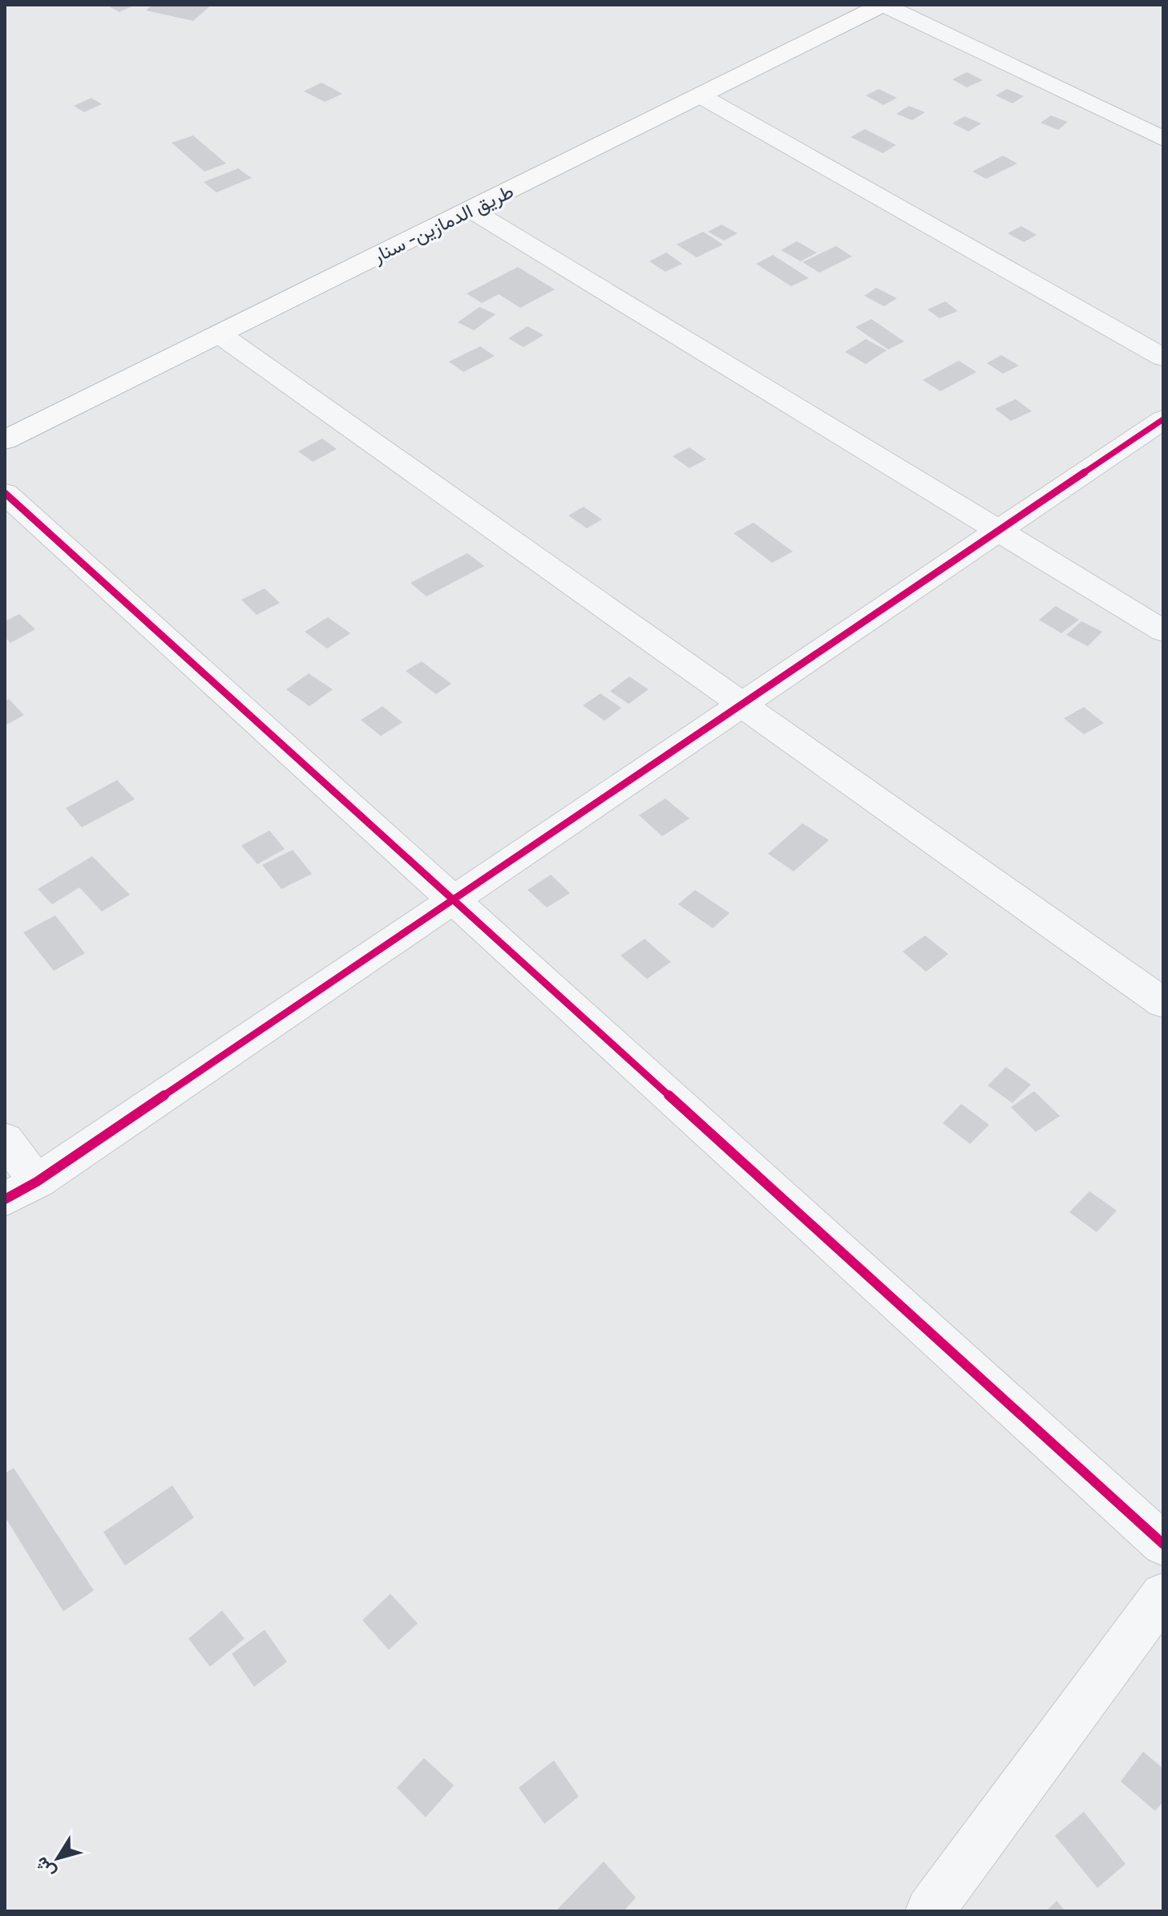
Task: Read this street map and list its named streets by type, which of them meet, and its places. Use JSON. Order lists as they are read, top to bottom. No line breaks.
{"streets":{"highway":["طريق الدمازين- سنار"]},"north":"bottom left"}
